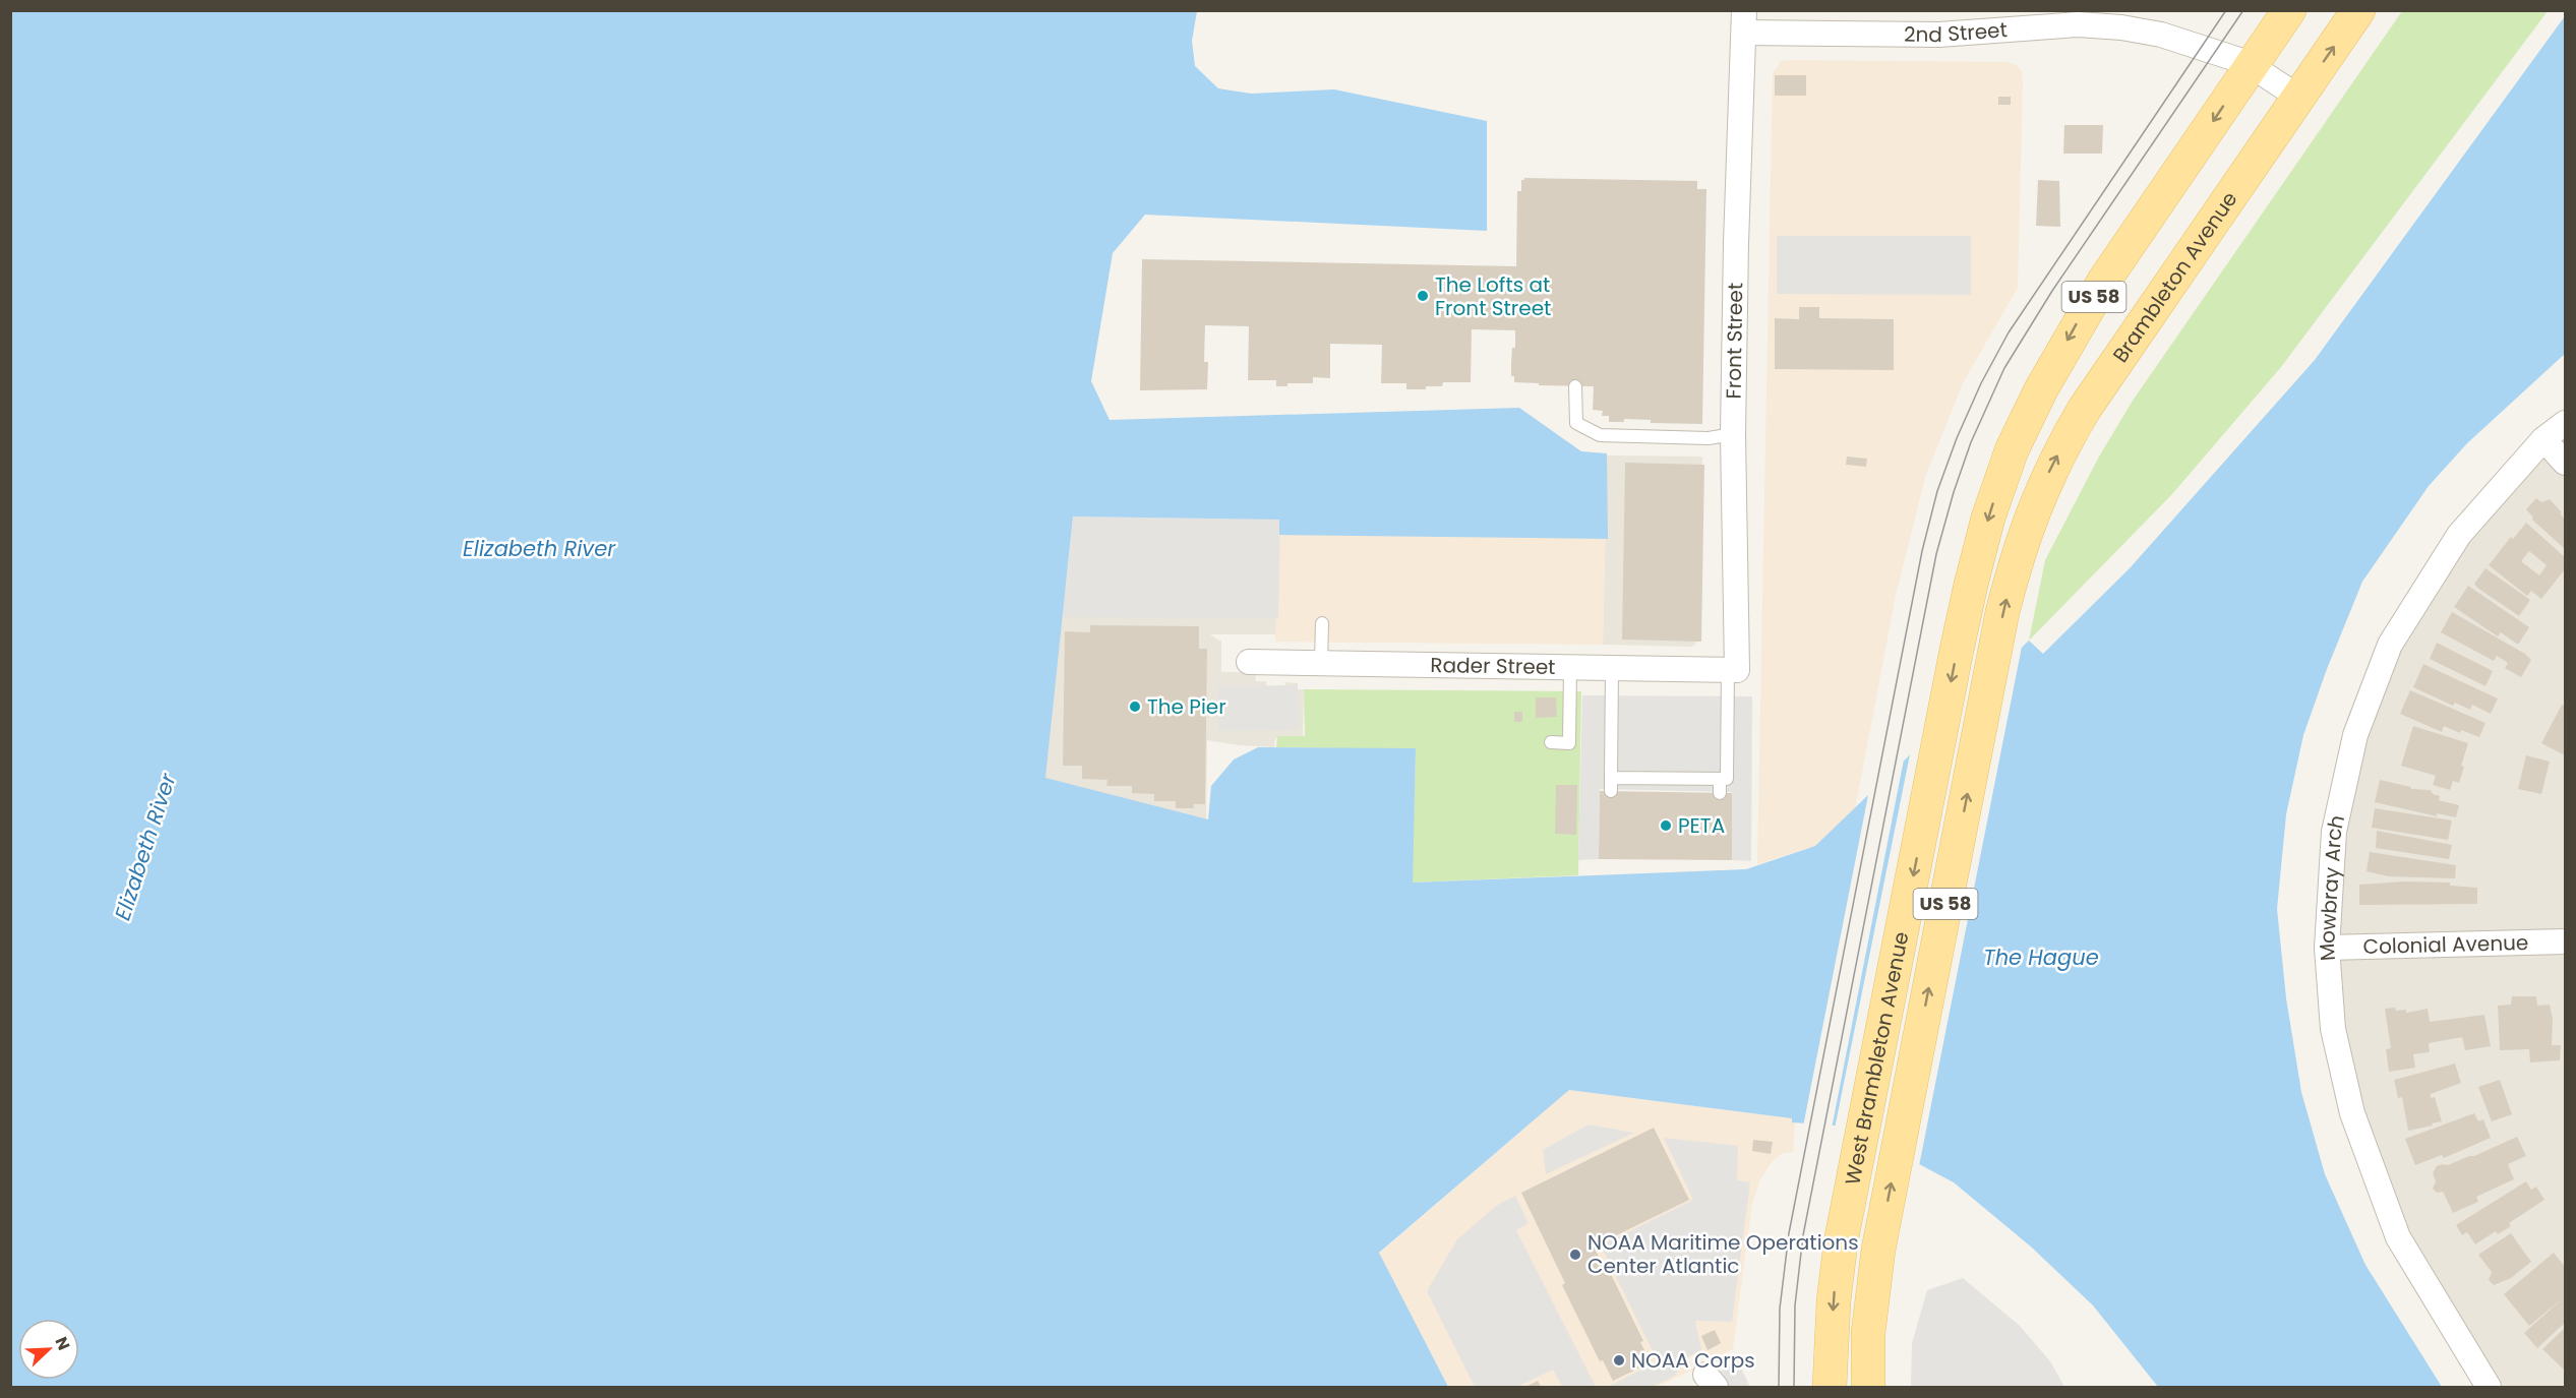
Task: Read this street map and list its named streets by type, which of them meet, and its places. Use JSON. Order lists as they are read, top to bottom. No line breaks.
{"streets":{"main road":["Brambleton Avenue","US 58","West Brambleton Avenue"],"street":["2nd Street","Front Street","Rader Street","Mowbray Arch","Colonial Avenue"]},"crossings":[["2nd Street","Brambleton Avenue"],["2nd Street","US 58"],["2nd Street","Front Street"],["2nd Street","West Brambleton Avenue"],["Brambleton Avenue","West Brambleton Avenue"],["US 58","West Brambleton Avenue"],["Front Street","Rader Street"],["Mowbray Arch","Colonial Avenue"]],"one_way":["Brambleton Avenue"],"water":["Elizabeth River","The Hague"],"places":["The Lofts at Front Street","The Pier","PETA","NOAA Maritime Operations Center Atlantic","NOAA Corps"],"north":"top right"}
